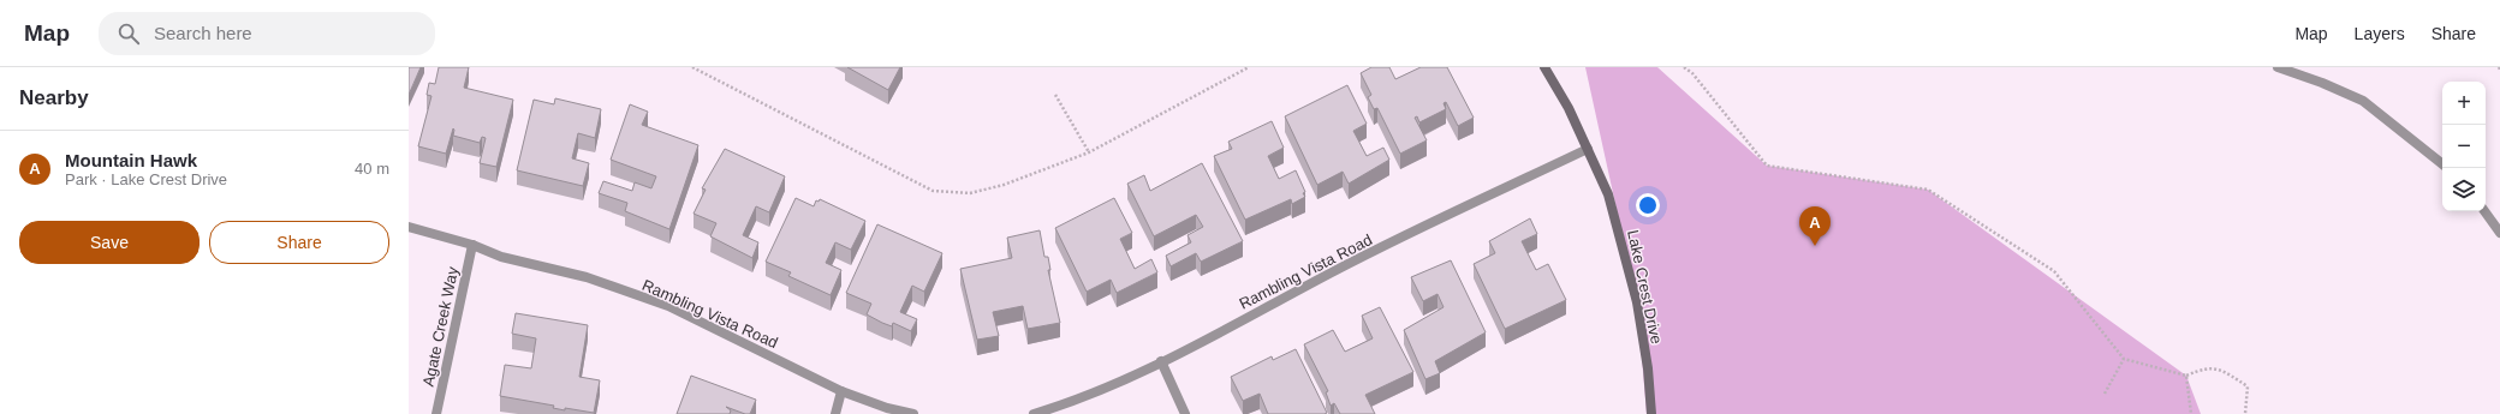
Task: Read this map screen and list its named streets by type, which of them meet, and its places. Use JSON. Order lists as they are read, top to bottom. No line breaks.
{"streets":{"main road":["Lake Crest Drive"],"street":["Rambling Vista Road","Agate Creek Way"]},"crossings":[["Rambling Vista Road","Lake Crest Drive"],["Rambling Vista Road","Agate Creek Way"]],"page":{"header":"Map","search":"Search here","nav":["Map","Layers","Share"],"heading":"Nearby","map_buttons":["+","−"],"list":[{"mark":"A","name":"Mountain Hawk","note":"Park · Lake Crest Drive","value":"40 m"}],"buttons":["Save","Share"],"pins":"A"}}
